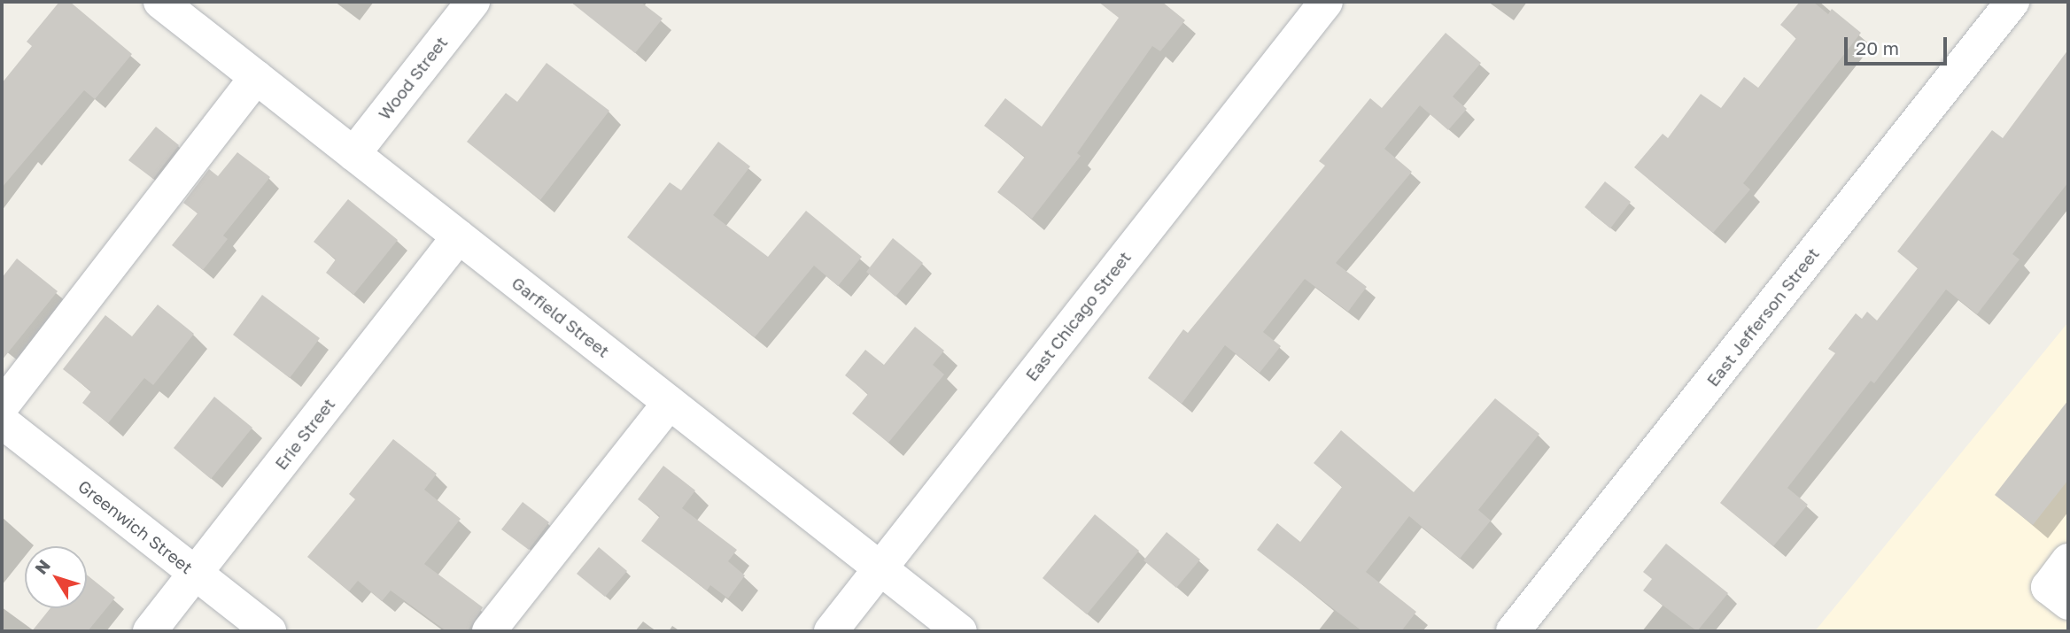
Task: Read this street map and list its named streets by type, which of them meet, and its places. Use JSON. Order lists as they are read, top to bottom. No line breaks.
{"streets":{"street":["Wood Street","East Chicago Street","Garfield Street","East Jefferson Street","Erie Street","Greenwich Street"]},"crossings":[["Wood Street","Garfield Street"],["East Chicago Street","Garfield Street"],["Garfield Street","Erie Street"],["Erie Street","Greenwich Street"]],"scale_bar":"20 m","north":"top left"}
